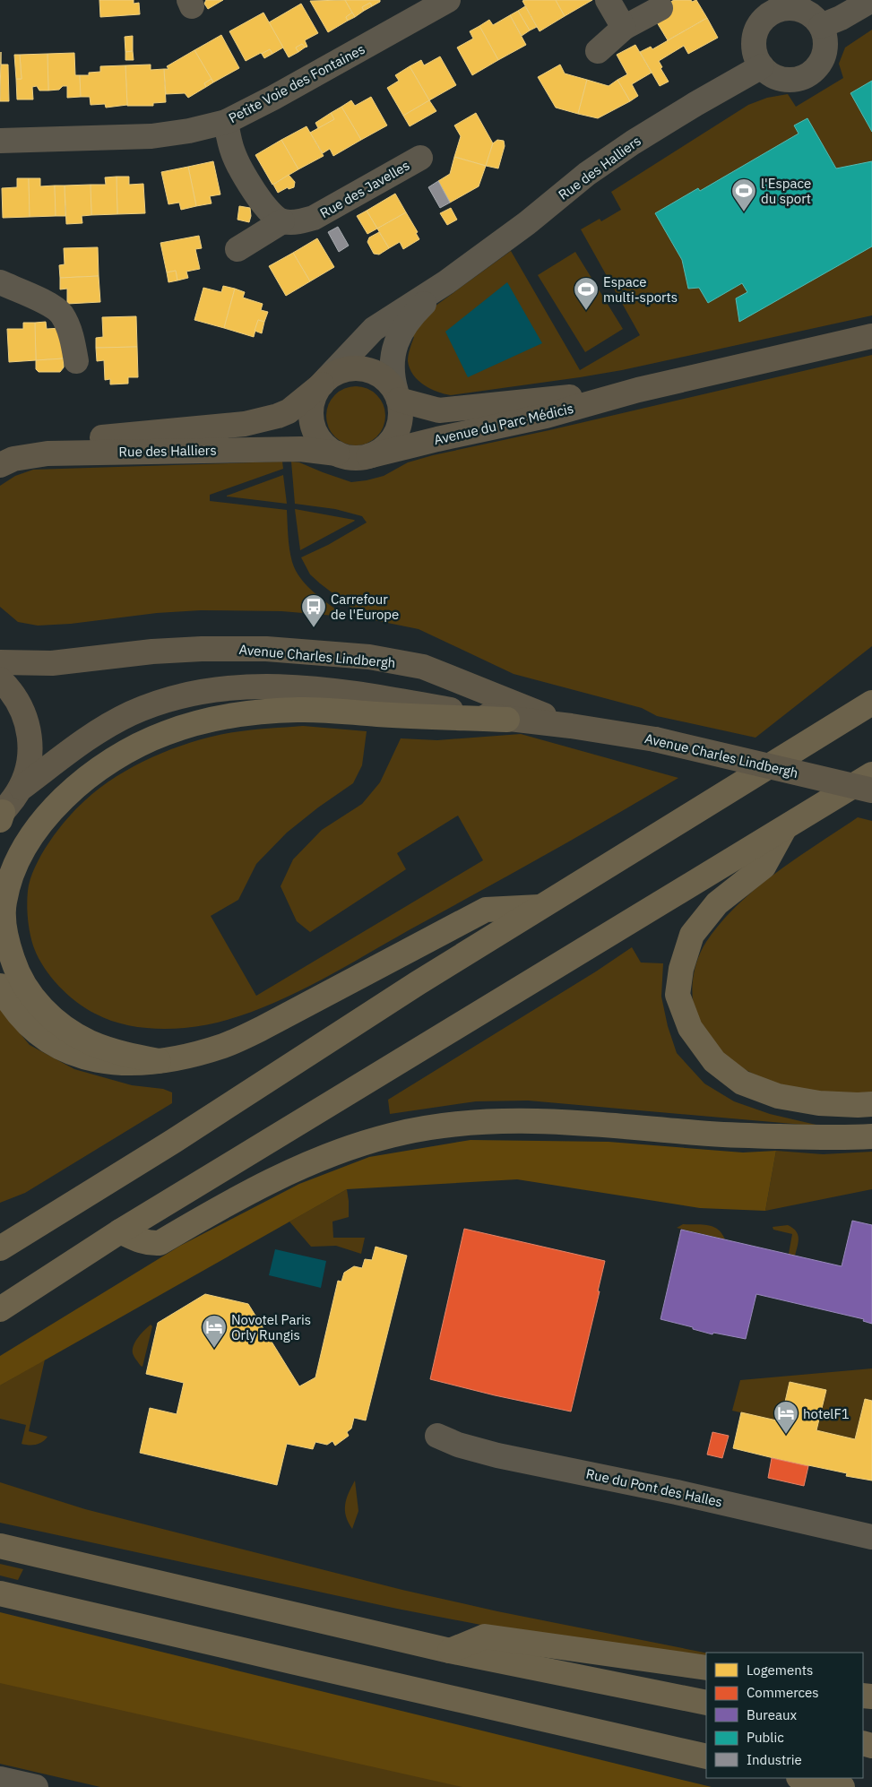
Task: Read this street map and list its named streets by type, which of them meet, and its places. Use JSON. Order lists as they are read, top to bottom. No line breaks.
{"streets":{"street":["Petite Voie des Fontaines","Rue des Halliers","Rue des Javelles","Avenue du Parc Médicis","Avenue Charles Lindbergh","Rue du Pont des Halles"]},"crossings":[["Rue des Halliers","Avenue du Parc Médicis"]],"places":{"sports":["l'Espace du sport","Espace multi-sports"],"bus stop":["Carrefour de l'Europe"],"hotel":["Novotel Paris Orly Rungis","hotelF1"]},"legend":["Logements","Commerces","Bureaux","Public","Industrie"]}
